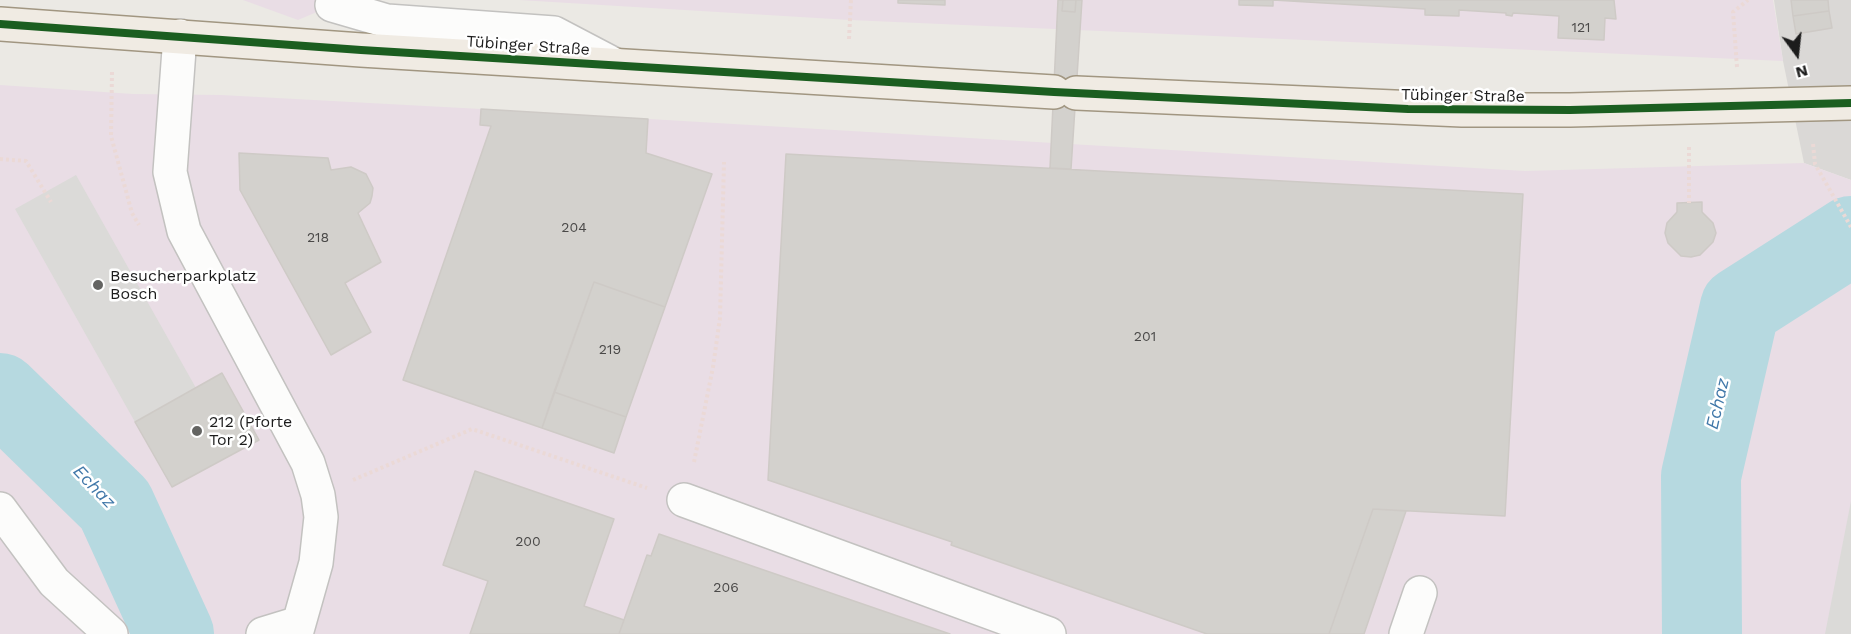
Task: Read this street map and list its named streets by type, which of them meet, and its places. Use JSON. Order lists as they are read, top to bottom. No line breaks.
{"streets":{"main road":["Tübinger Straße"]},"water":["Echaz"],"places":["Besucherparkplatz Bosch","212 (Pforte Tor 2)"],"house_numbers":["121","204","218","201","219","200","206"],"north":"bottom"}
